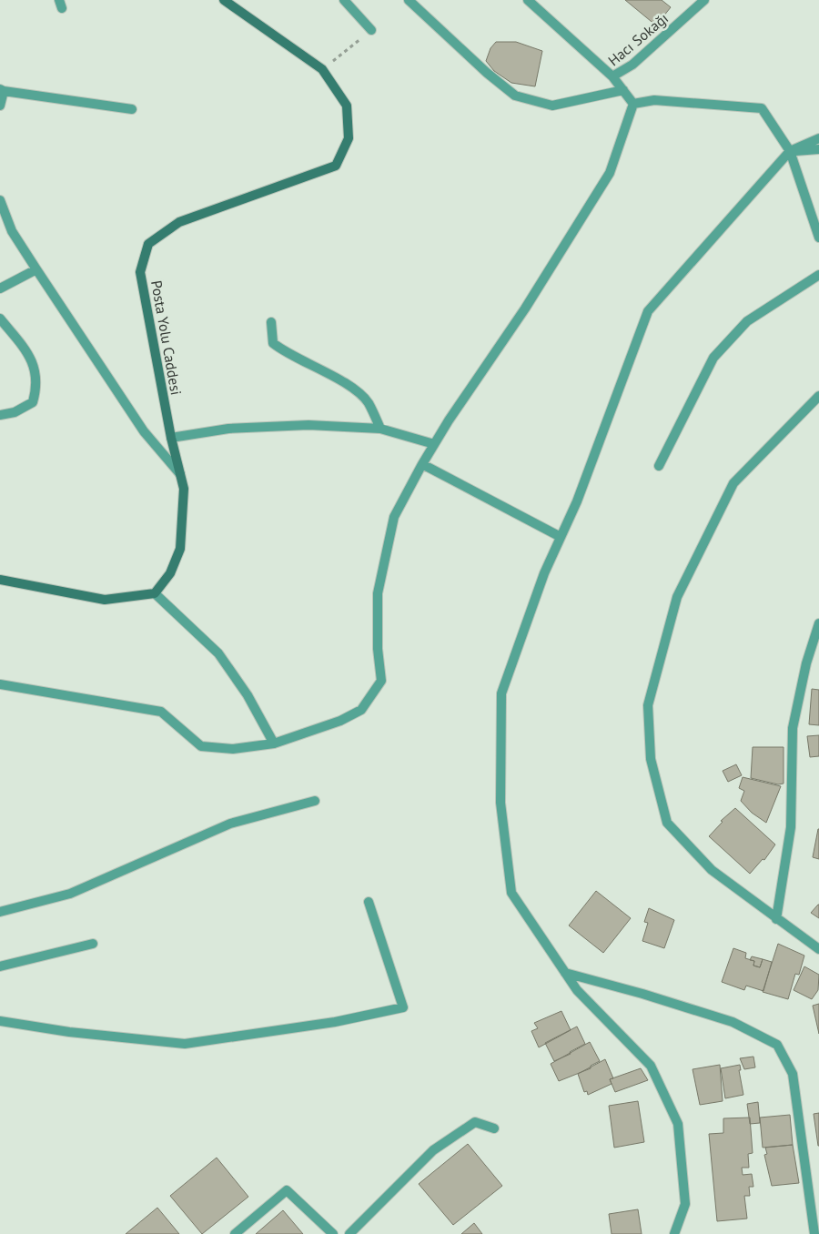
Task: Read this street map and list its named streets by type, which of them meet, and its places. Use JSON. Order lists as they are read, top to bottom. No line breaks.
{"streets":{"street":["Hacı Sokağı","Posta Yolu Caddesi"]}}
